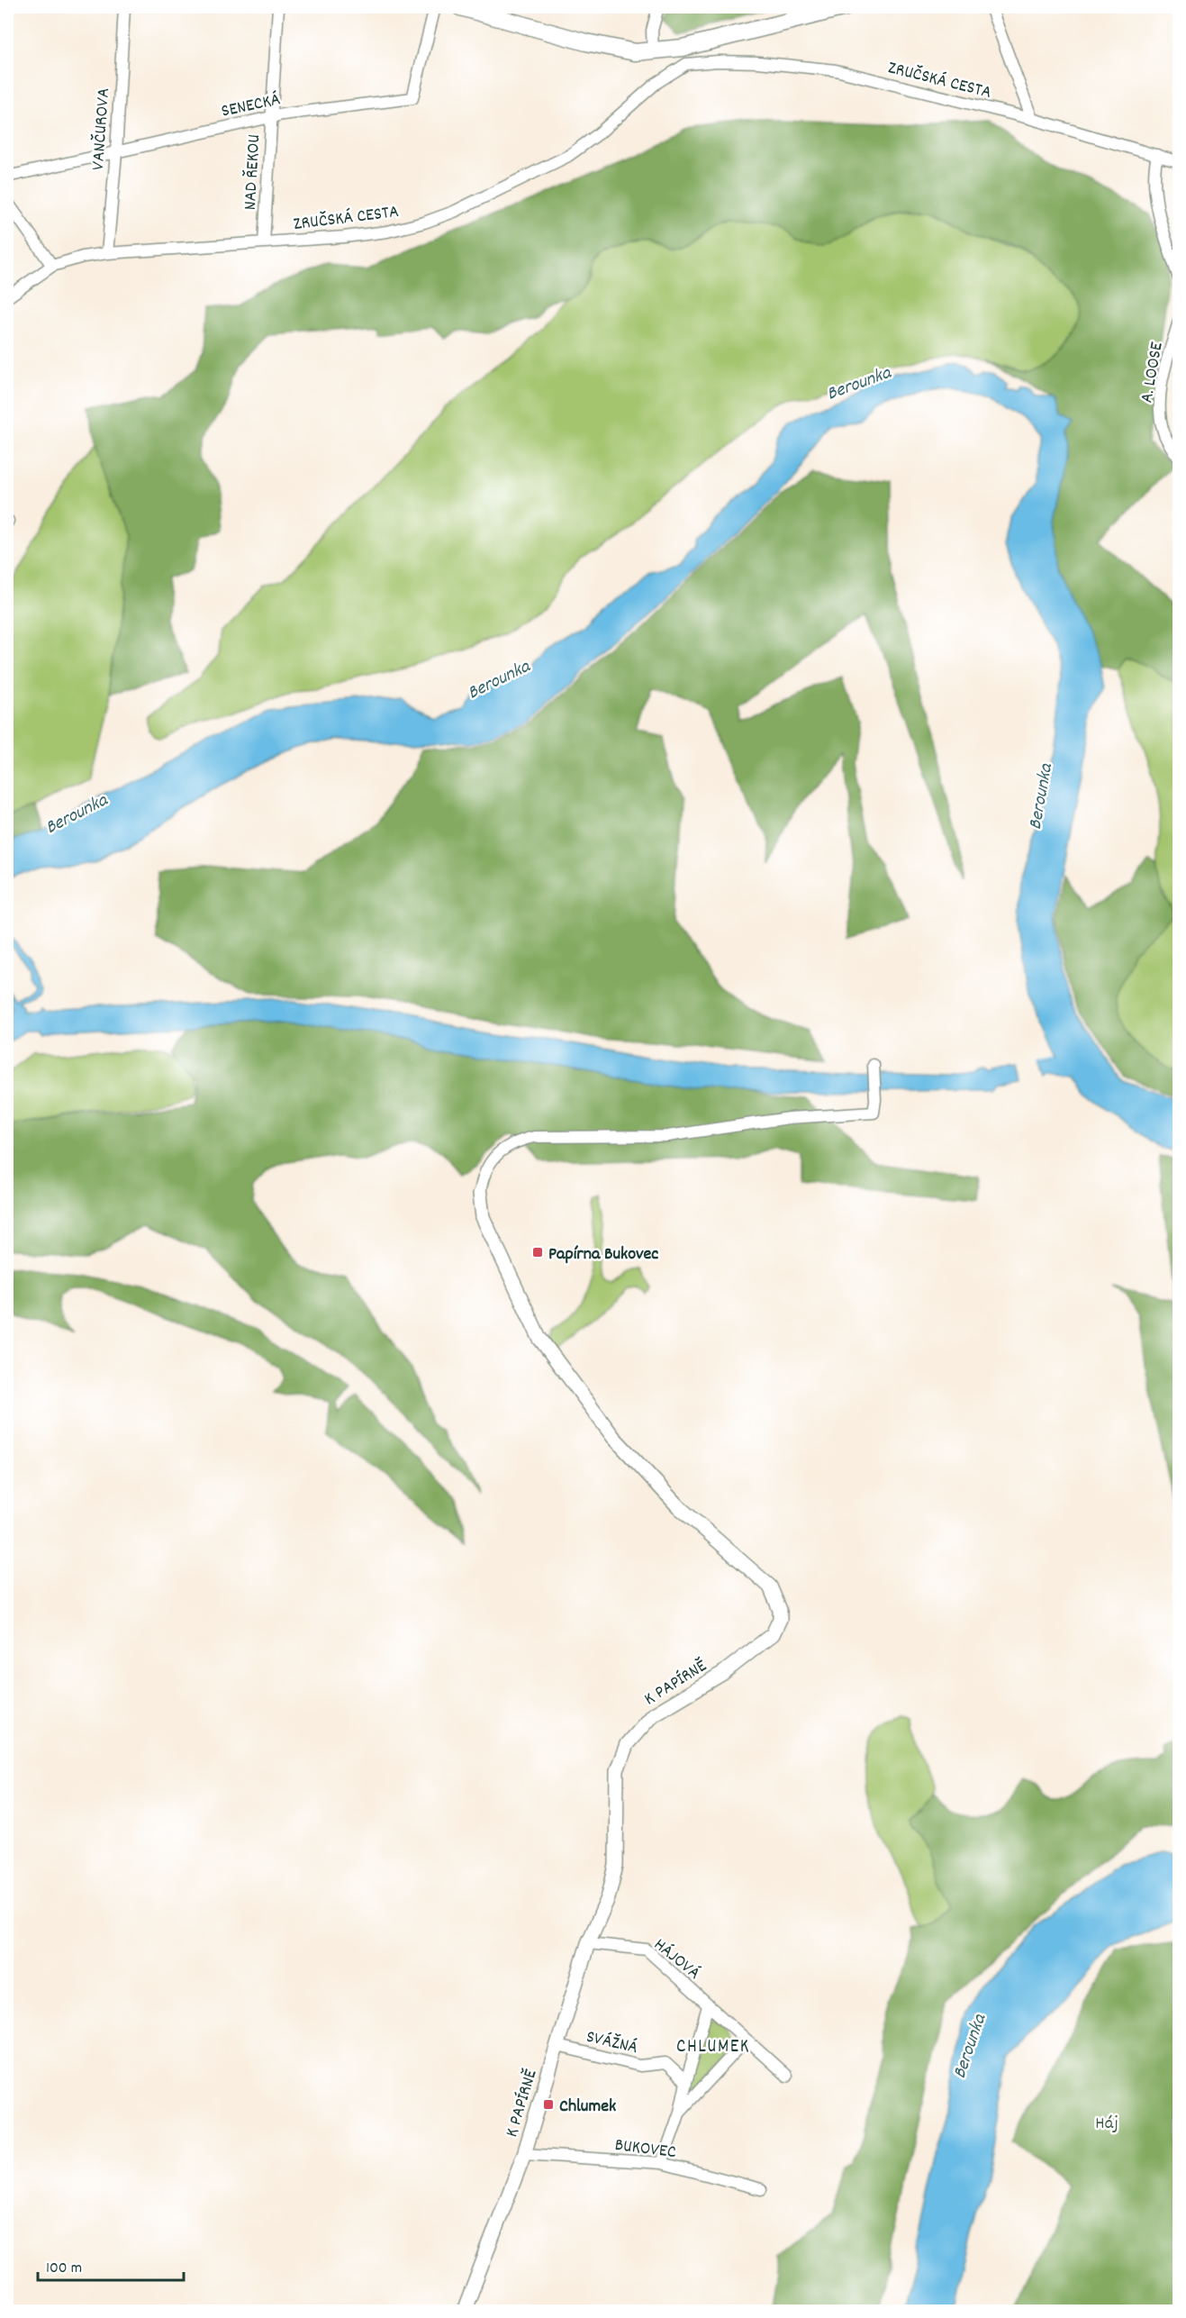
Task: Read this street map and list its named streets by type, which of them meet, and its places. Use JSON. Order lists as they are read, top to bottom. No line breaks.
{"streets":{"street":["ZRUČSKÁ CESTA","SENECKÁ","VANČUROVA","NAD ŘEKOU","A. LOOSE","K PAPÍRNĚ","HÁJOVÁ","SVÁŽNÁ","BUKOVEC"]},"crossings":[["ZRUČSKÁ CESTA","VANČUROVA"],["ZRUČSKÁ CESTA","NAD ŘEKOU"],["SENECKÁ","VANČUROVA"],["SENECKÁ","NAD ŘEKOU"],["K PAPÍRNĚ","HÁJOVÁ"],["K PAPÍRNĚ","SVÁŽNÁ"],["K PAPÍRNĚ","BUKOVEC"]],"districts":["CHLUMEK"],"water":["Berounka"],"parks":["Háj"],"places":{"transit":["Papírna Bukovec","Chlumek"]},"scale_bar":"100 m"}
